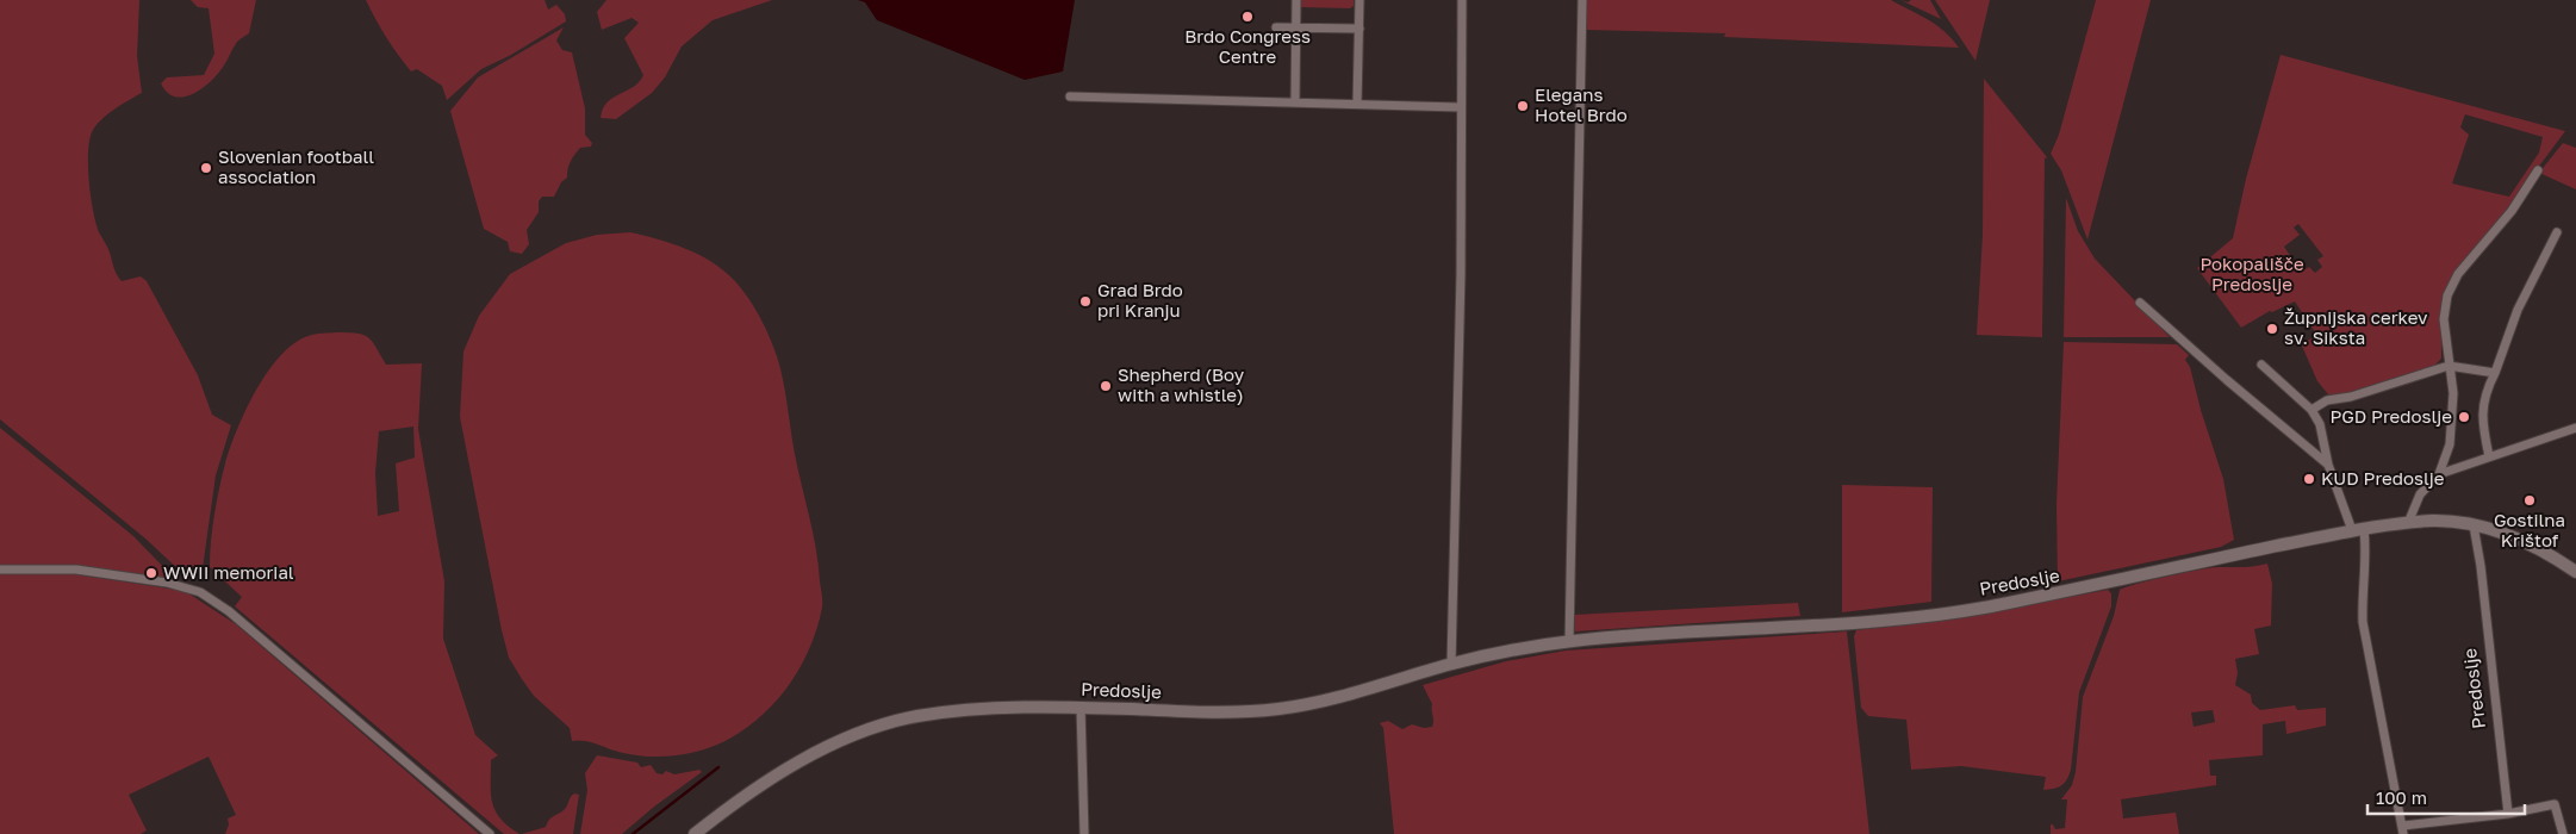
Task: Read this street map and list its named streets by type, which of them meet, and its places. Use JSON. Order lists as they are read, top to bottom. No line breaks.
{"streets":{"street":["Predoslje"]},"parks":["Pokopališče Predoslje"],"places":["Brdo Congress Centre","Elegans Hotel Brdo","Slovenian football association","Grad Brdo pri Kranju","Župnijska cerkev sv. Siksta","Shepherd (Boy with a whistle)","PGD Predoslje","KUD Predoslje","Gostilna Krištof","WWII memorial"],"scale_bar":"100 m"}
